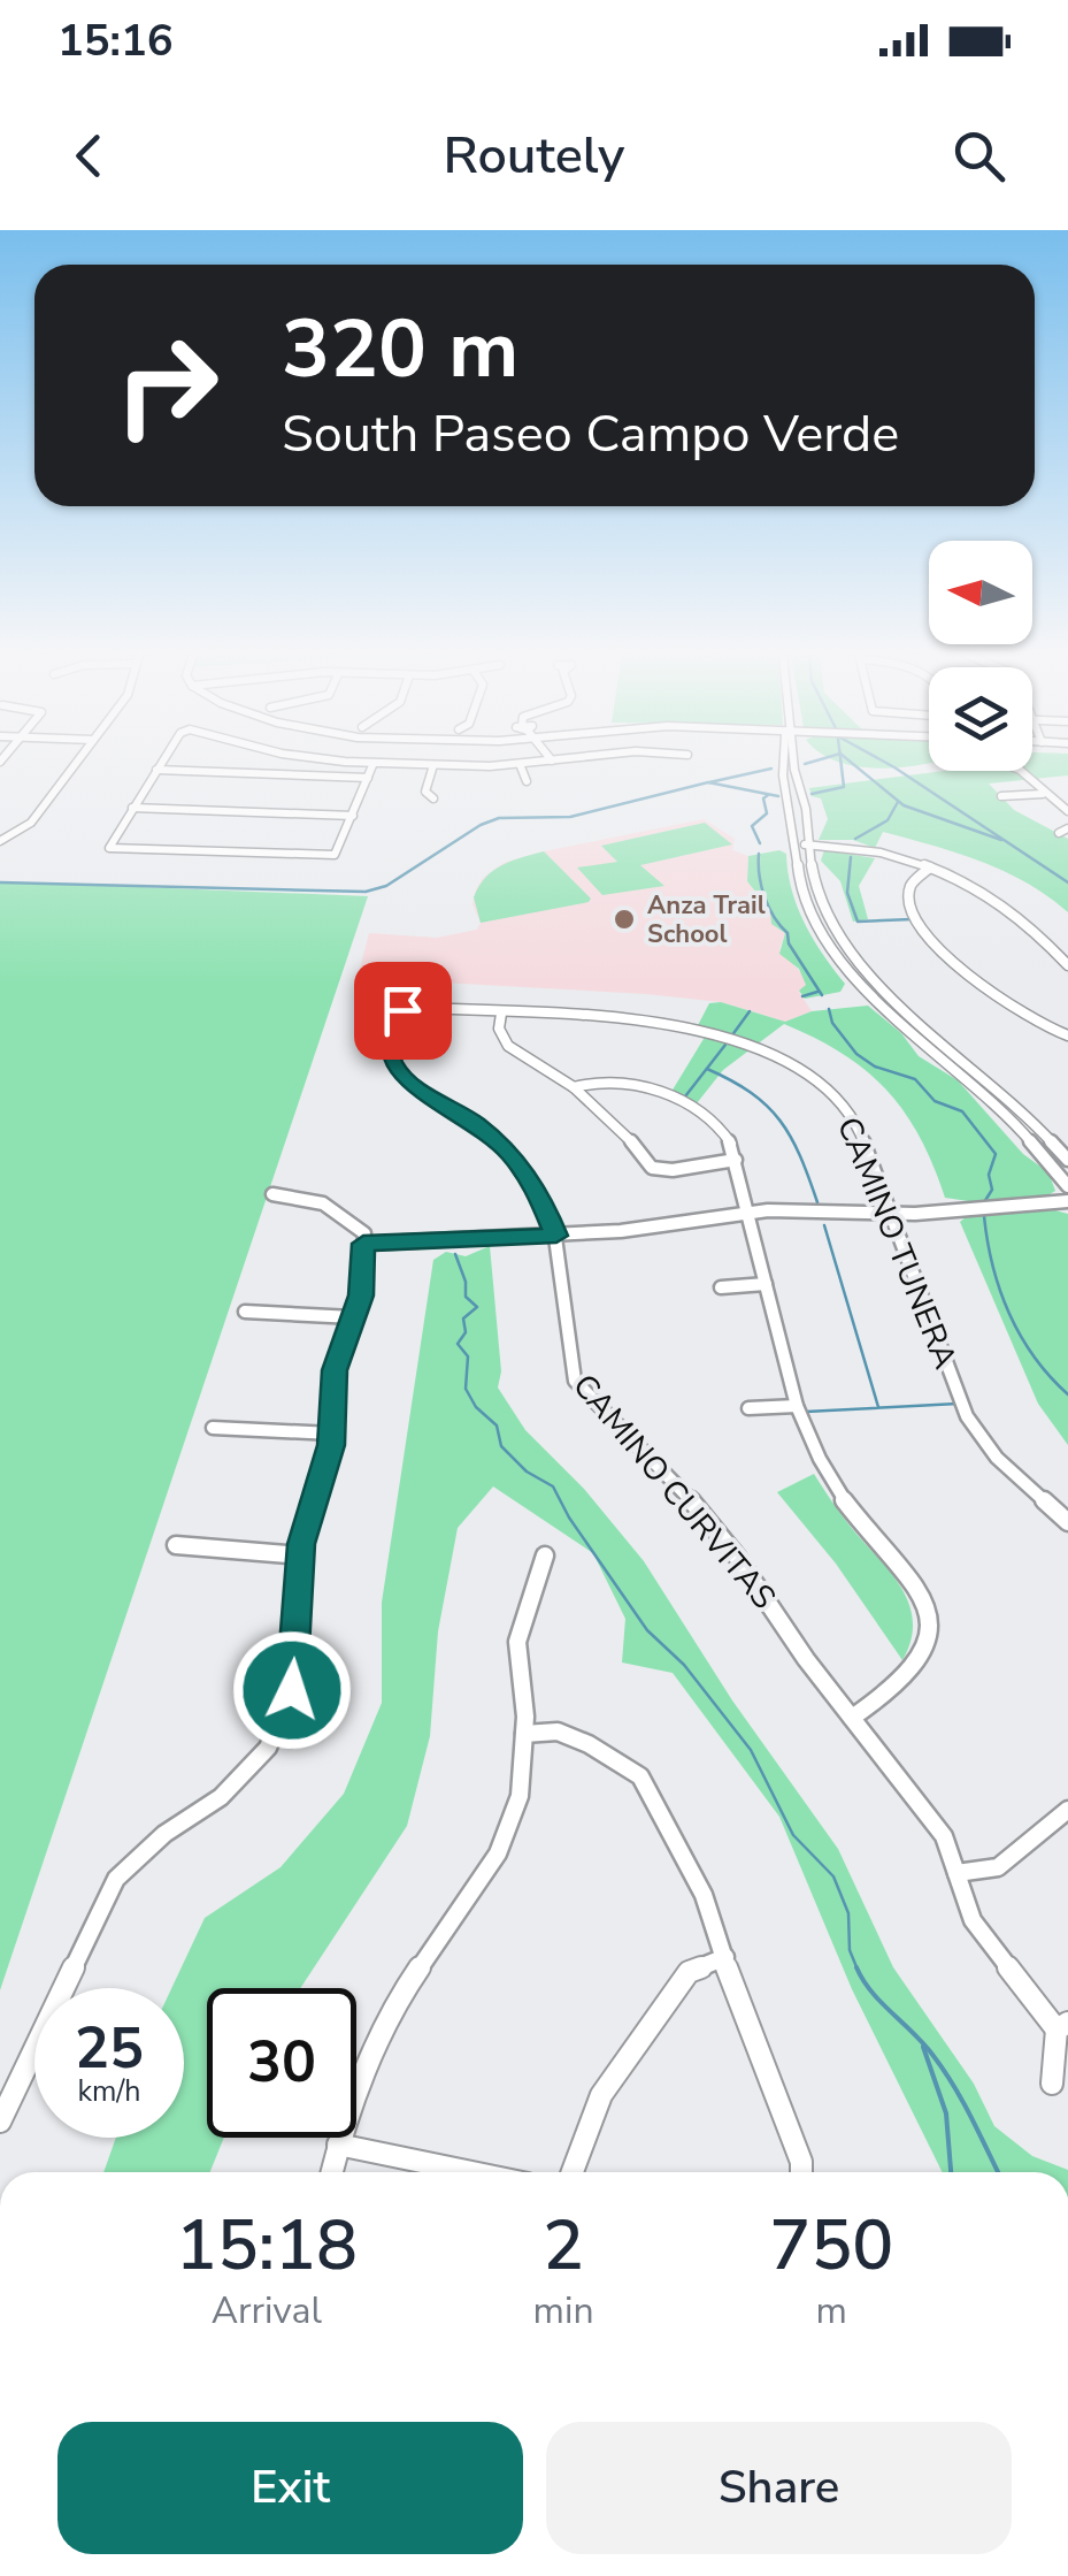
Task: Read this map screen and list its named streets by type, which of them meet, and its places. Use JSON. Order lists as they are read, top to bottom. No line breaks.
{"streets":{"street":["CAMINO TUNERA","CAMINO CURVITAS"]},"crossings":[["CAMINO TUNERA","CAMINO CURVITAS"]],"places":["Anza Trail School"],"north":"left","page":{"status":"15:16","header":"Routely","turn":["320 m","South Paseo Campo Verde"],"speed":"25 km/h","limit":"30","eta":["15:18","Arrival","2","min","750","m"],"buttons":["Exit","Share"]}}
